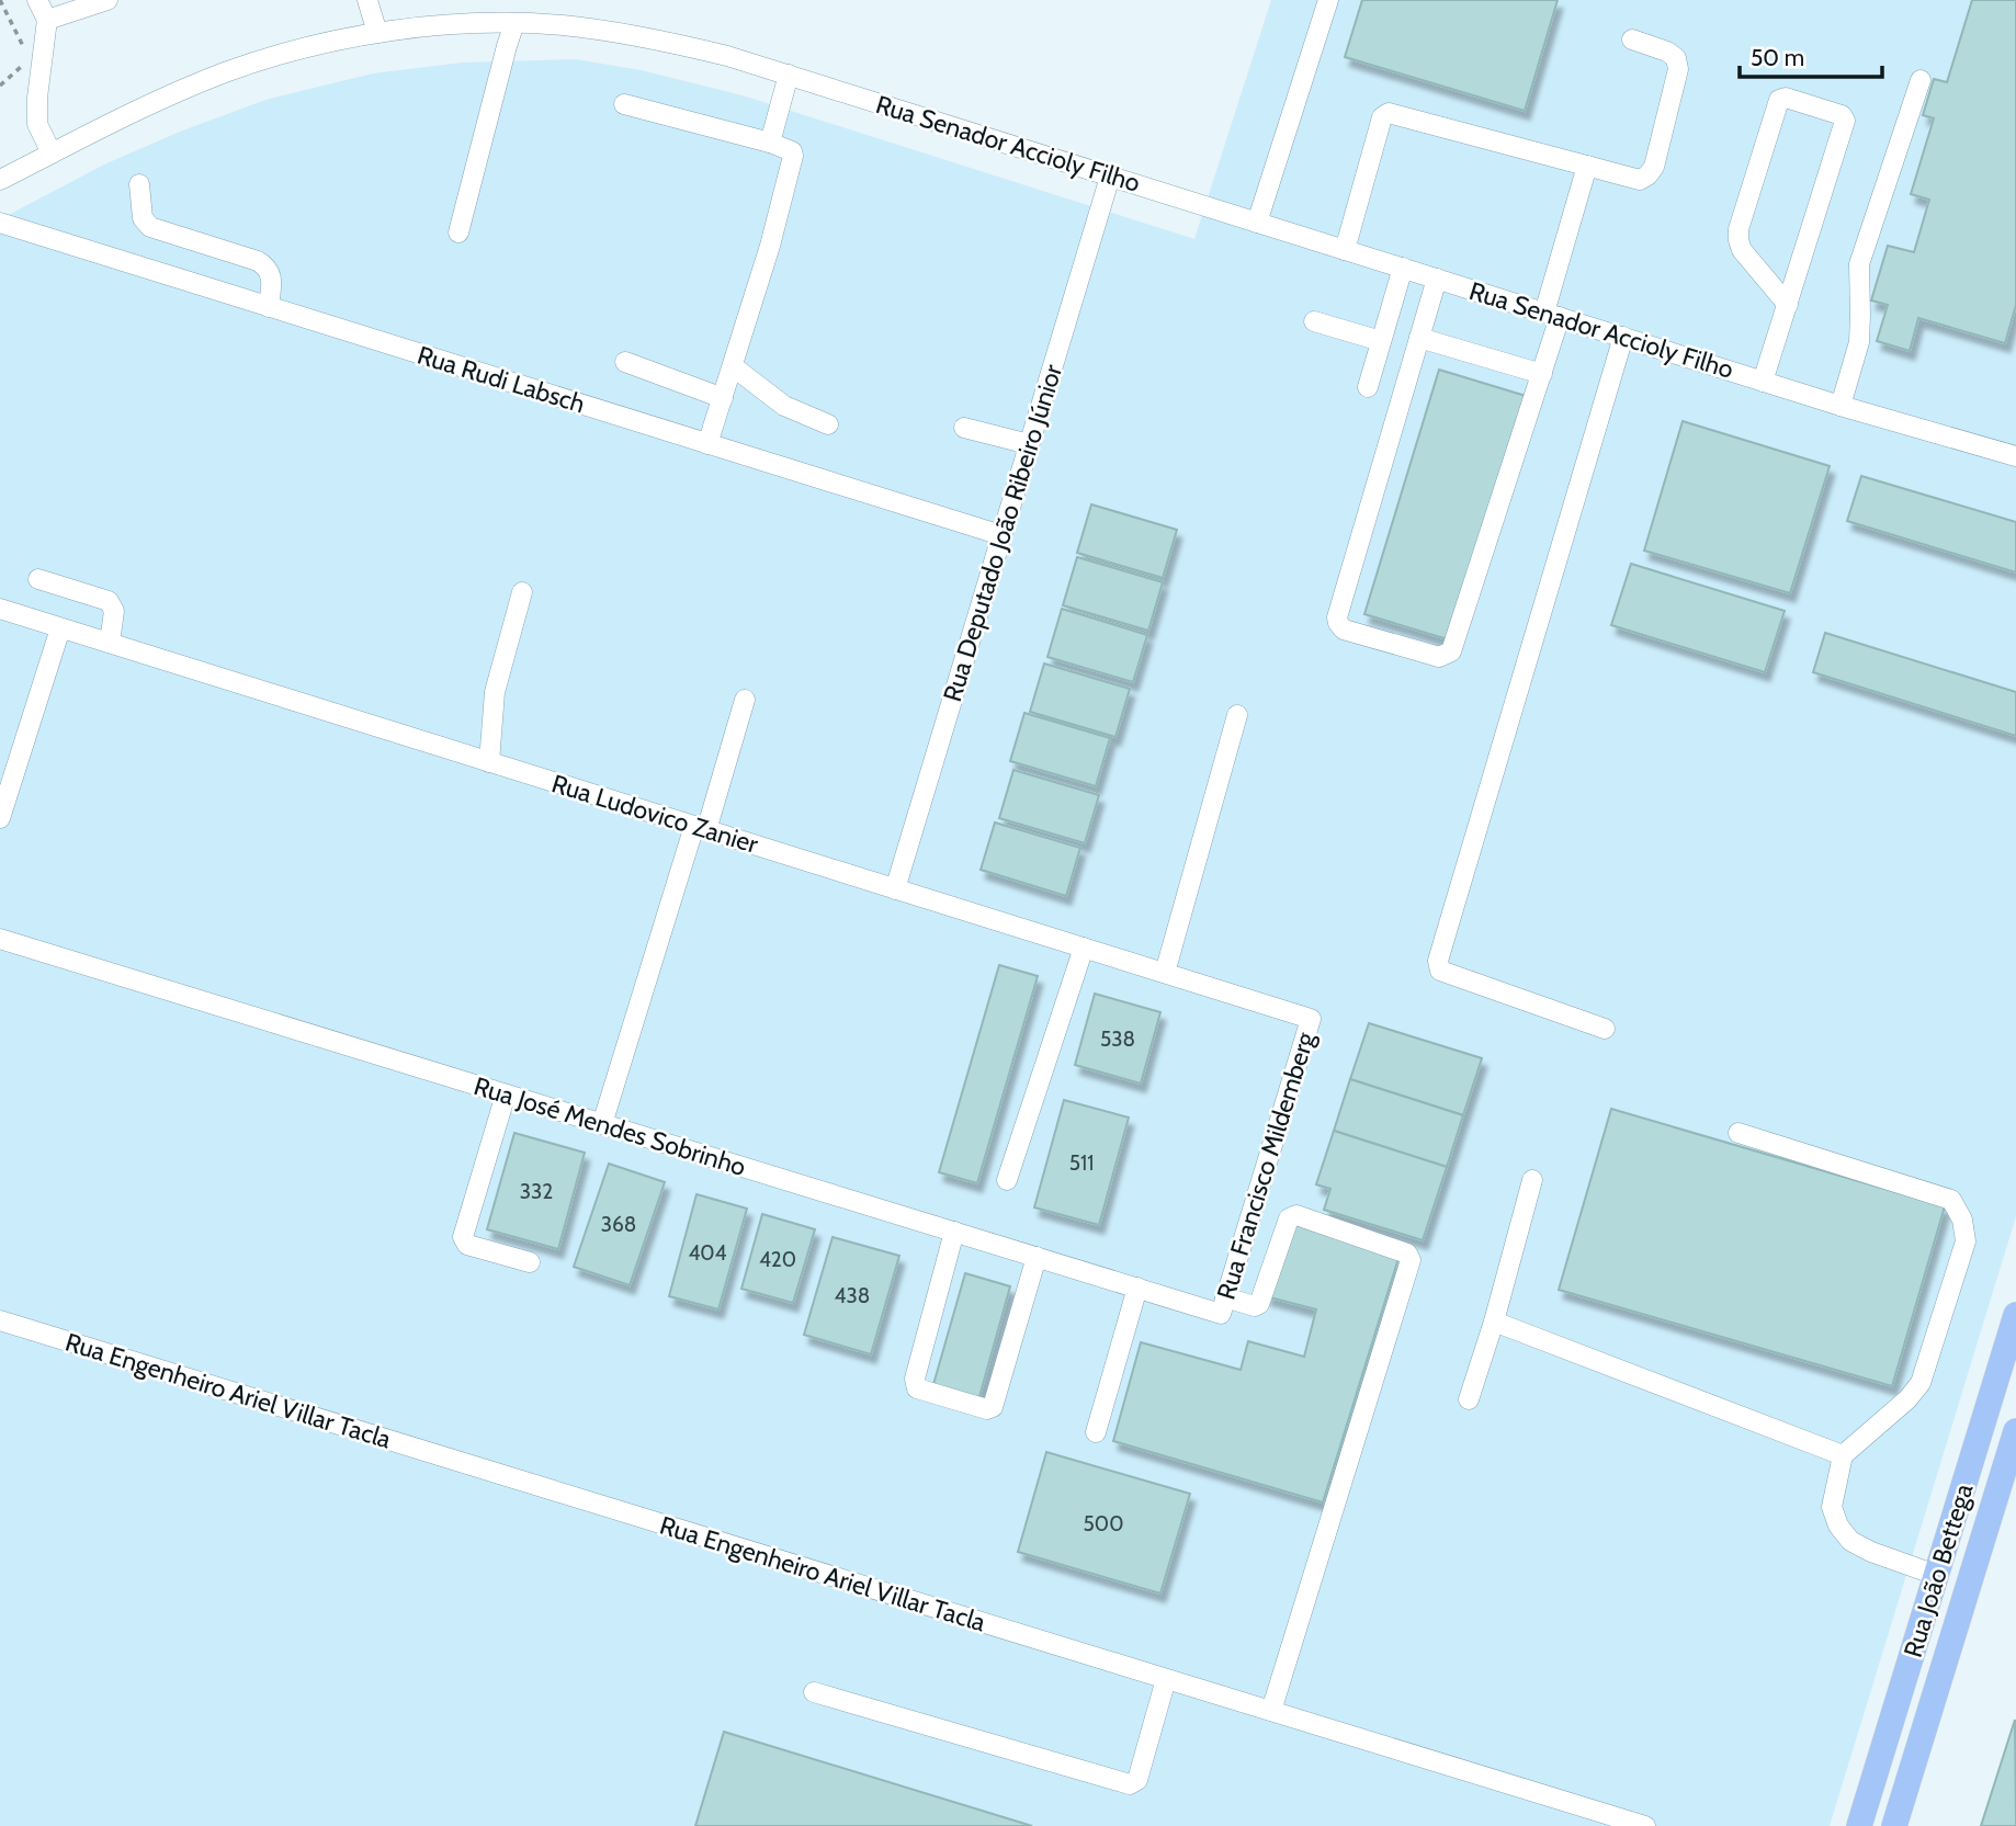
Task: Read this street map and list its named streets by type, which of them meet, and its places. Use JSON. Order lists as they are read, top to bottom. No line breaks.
{"streets":{"main road":["Rua João Bettega"],"street":["Rua Senador Accioly Filho","Rua Rudi Labsch","Rua Deputado João Ribeiro Júnior","Rua Ludovico Zanier","Rua José Mendes Sobrinho","Rua Francisco Mildemberg","Rua Engenheiro Ariel Villar Tacla"]},"crossings":[["Rua Senador Accioly Filho","Rua Deputado João Ribeiro Júnior"],["Rua Rudi Labsch","Rua Deputado João Ribeiro Júnior"],["Rua Deputado João Ribeiro Júnior","Rua Ludovico Zanier"],["Rua Ludovico Zanier","Rua Francisco Mildemberg"],["Rua José Mendes Sobrinho","Rua Francisco Mildemberg"],["Rua José Mendes Sobrinho","Rua Engenheiro Ariel Villar Tacla"]],"house_numbers":["538","511","332","368","404","420","438","500"],"scale_bar":"50 m"}
